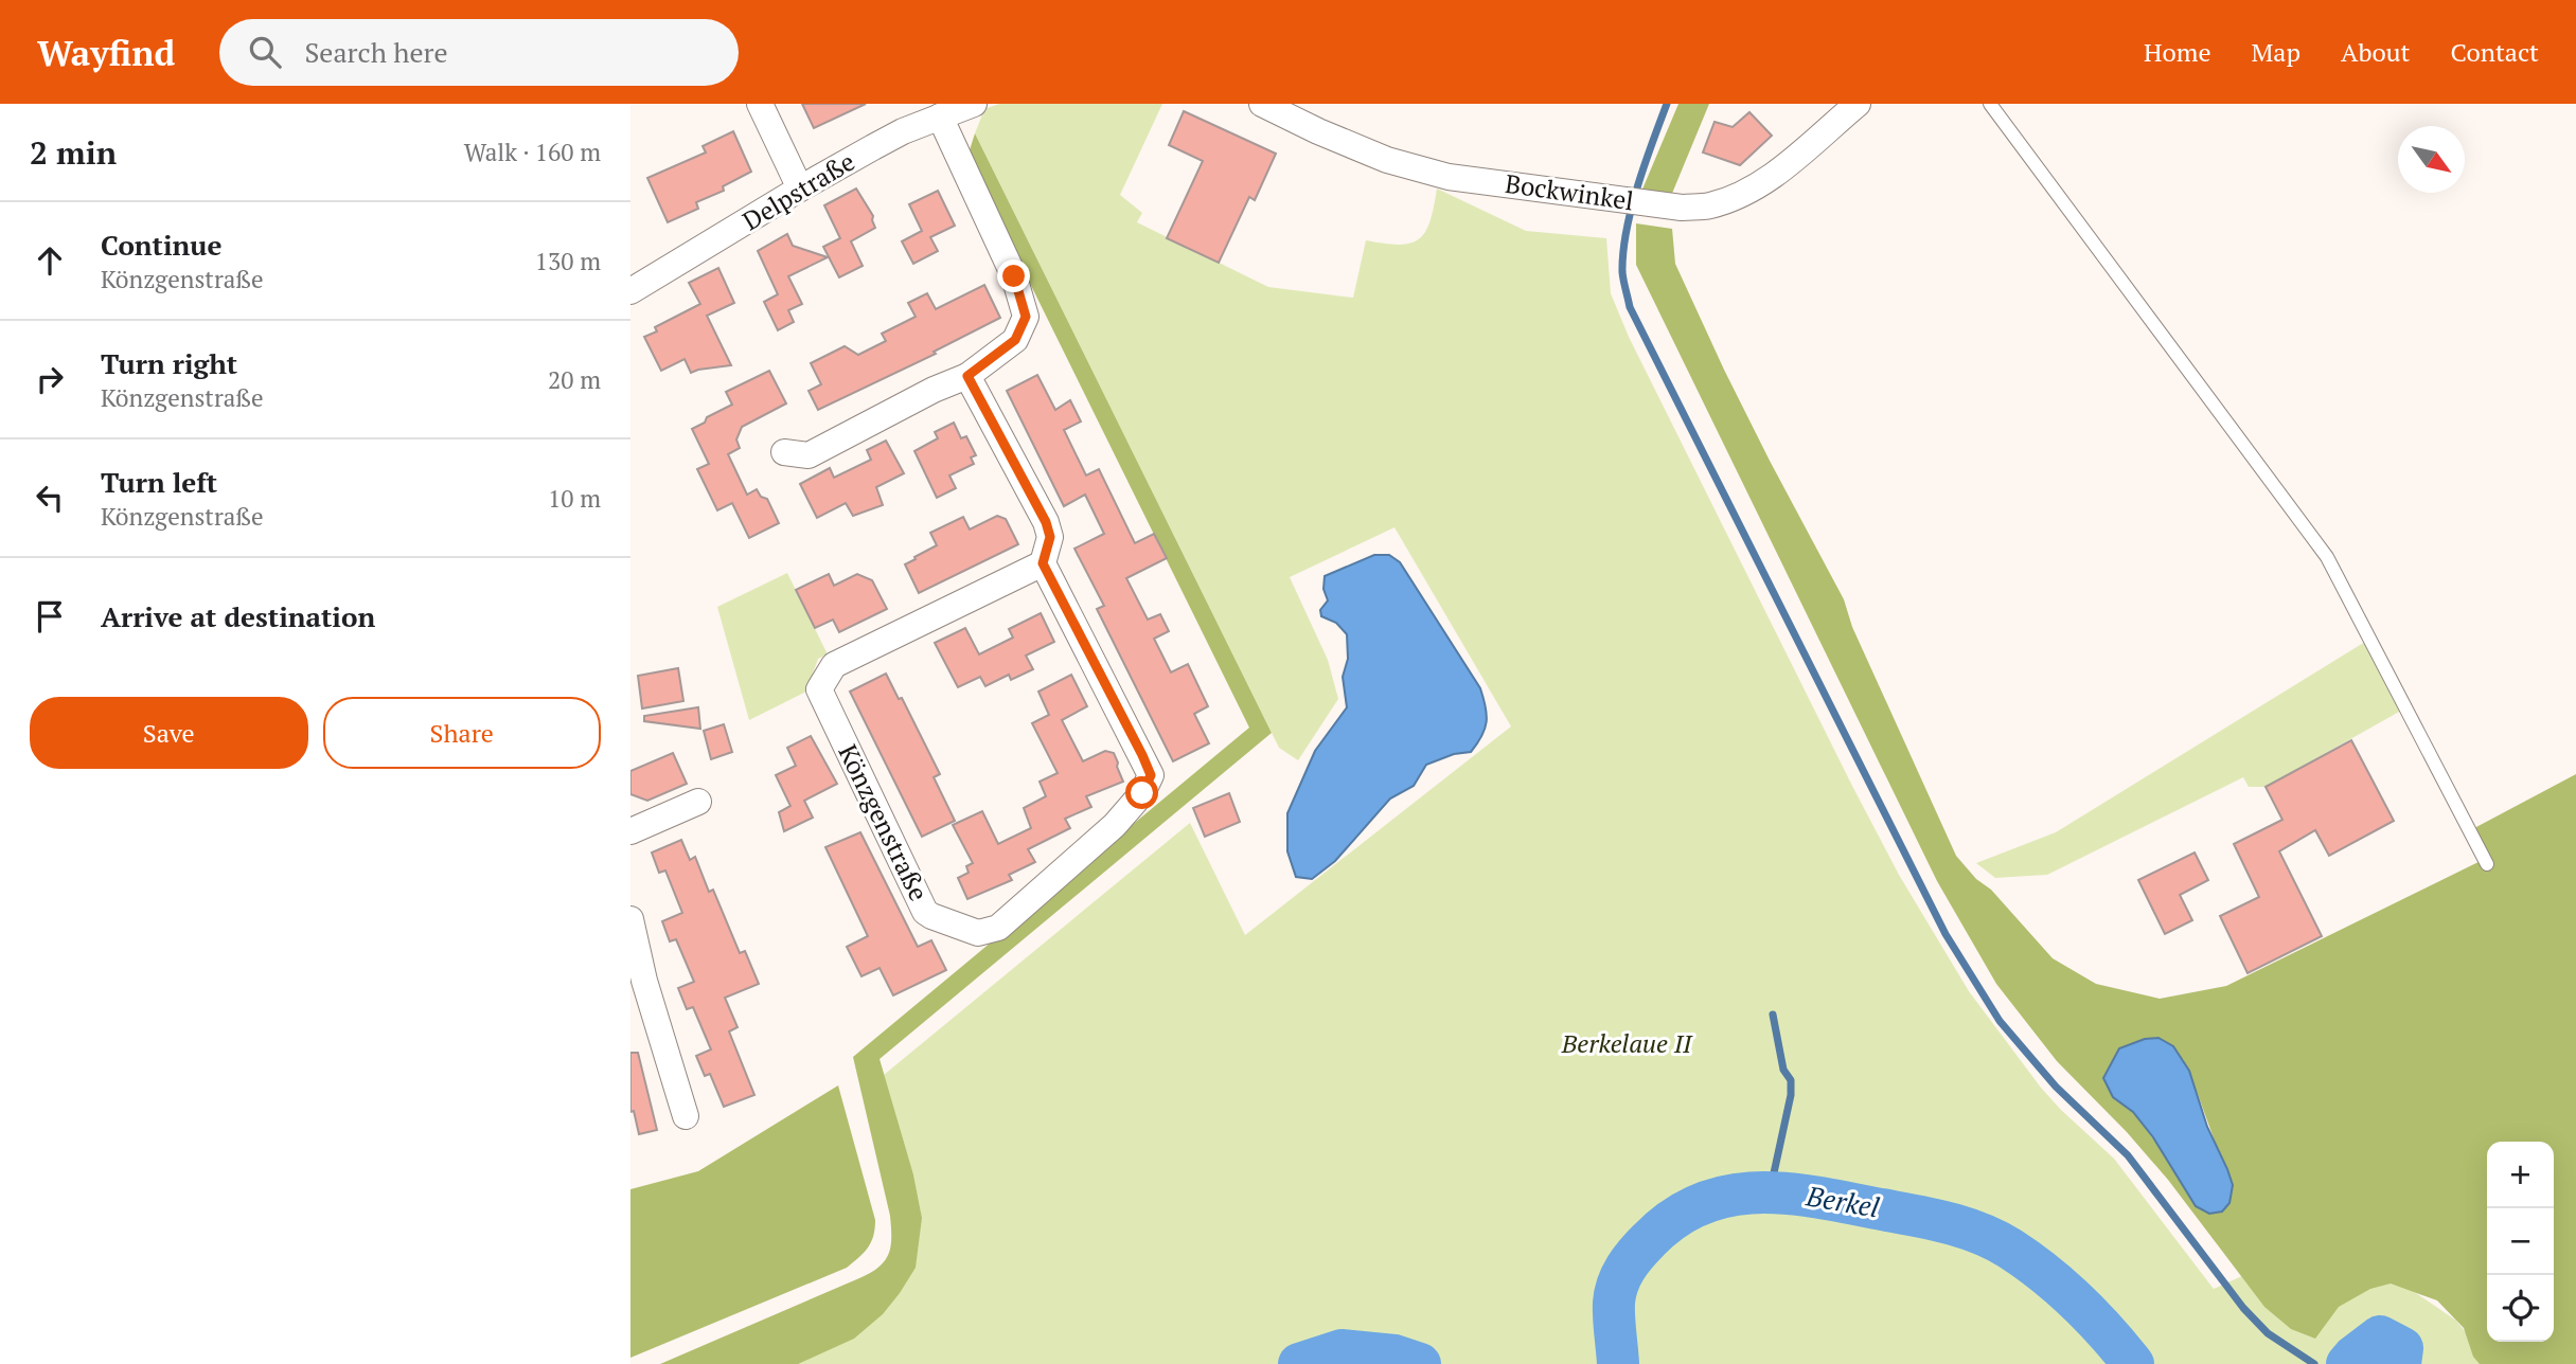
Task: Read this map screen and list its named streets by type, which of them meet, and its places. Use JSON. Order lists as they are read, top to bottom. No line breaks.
{"streets":{"street":["Delpstraße","Bockwinkel","Könzgenstraße"]},"water":["Berkel"],"parks":["Berkelaue II"],"north":"bottom right","page":{"header":"Wayfind","search":"Search here","nav":["Home","Map","About","Contact"],"heading":["2 min","Walk · 160 m"],"list":[["Continue","Könzgenstraße","130 m"],["Turn right","Könzgenstraße","20 m"],["Turn left","Könzgenstraße","10 m"],"Arrive at destination"],"buttons":["Save","Share"],"map_buttons":["+","−"]}}
